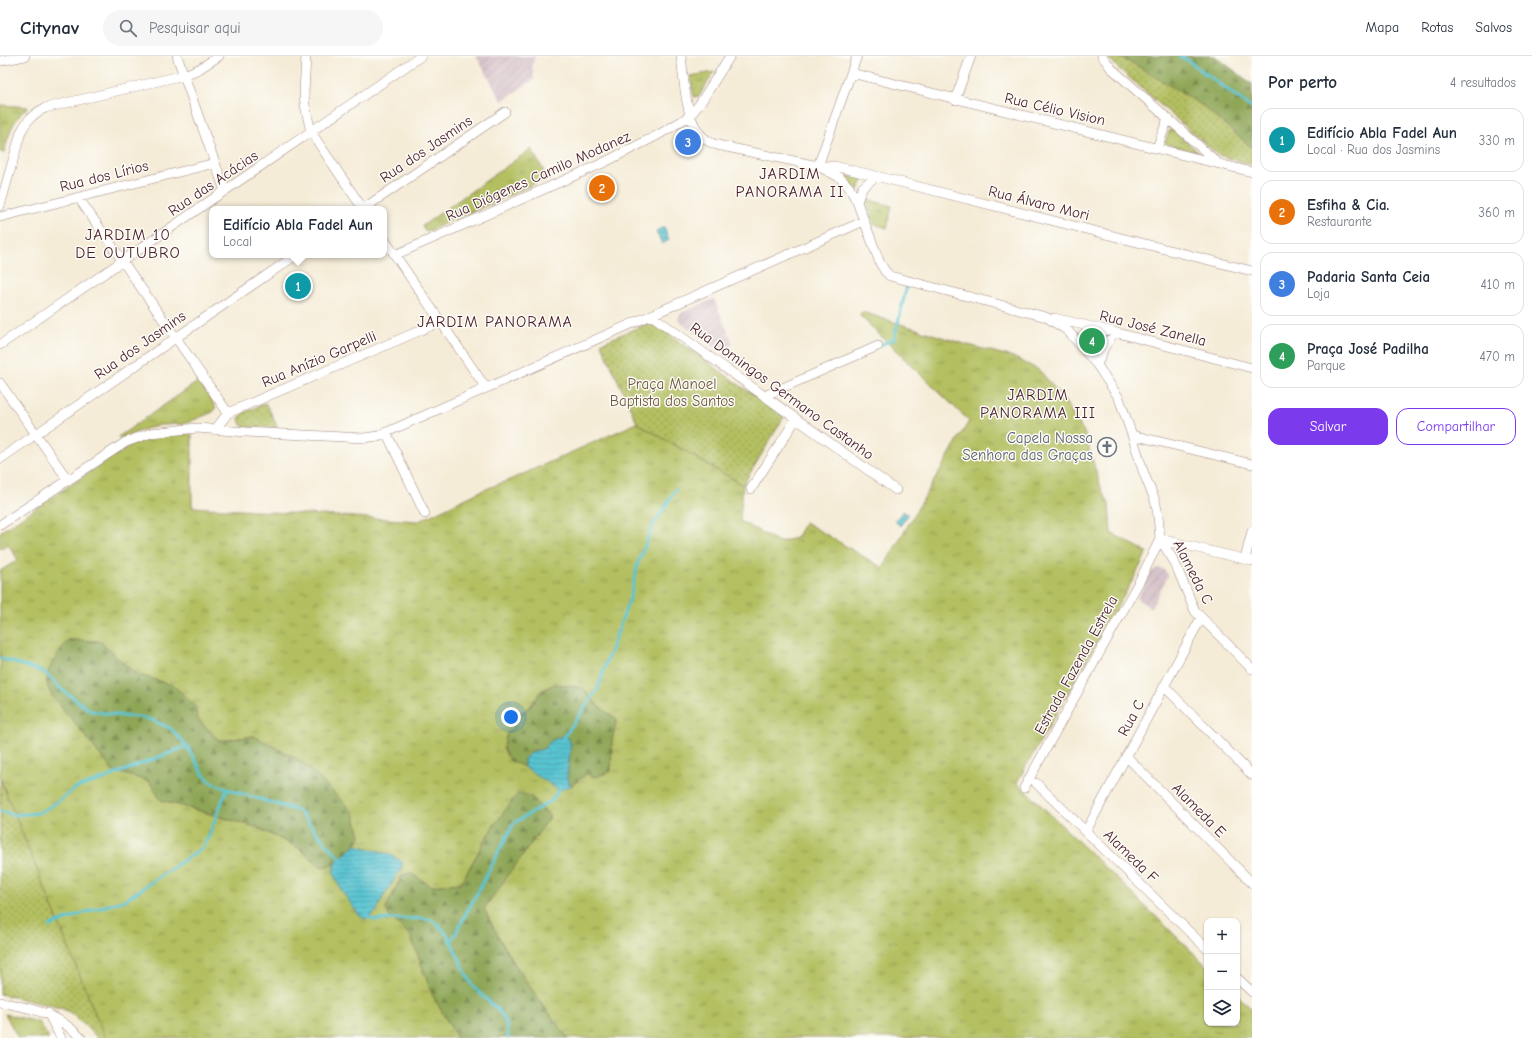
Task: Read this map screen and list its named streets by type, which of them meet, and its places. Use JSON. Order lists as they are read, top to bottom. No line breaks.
{"streets":{"street":["Rua Célio Vision","Rua dos Jasmins","Rua dos Lírios","Rua Diógenes Camilo Modanez","Rua das Acácias","Rua Álvaro Mori","Rua José Zanella","Rua Anízio Garpelli","Rua Domingos Germano Castanho","Alameda C","Estrada Fazenda Estrela","Rua C","Alameda E","Alameda F"]},"crossings":[["Rua Álvaro Mori","Rua José Zanella"],["Alameda C","Estrada Fazenda Estrela"],["Alameda C","Rua C"],["Rua C","Alameda E"],["Rua C","Alameda F"]],"districts":["JARDIM PANORAMA II","JARDIM 10 DE OUTUBRO","JARDIM PANORAMA","JARDIM PANORAMA III"],"parks":["Praça Manoel Baptista dos Santos"],"places":{"church":["Capela Nossa Senhora das Graças"]},"page":{"header":"Citynav","search":"Pesquisar aqui","nav":["Mapa","Rotas","Salvos"],"heading":["Por perto","4 resultados"],"list":[{"mark":"1","name":"Edifício Abla Fadel Aun","note":"Local · Rua dos Jasmins","value":"330 m"},{"mark":"2","name":"Esfiha & Cia.","note":"Restaurante","value":"360 m"},{"mark":"3","name":"Padaria Santa Ceia","note":"Loja","value":"410 m"},{"mark":"4","name":"Praça José Padilha","note":"Parque","value":"470 m"}],"pins":["3","2","1","4"],"popup":["Edifício Abla Fadel Aun","Local"],"buttons":["Salvar","Compartilhar"],"map_buttons":["+","−"]}}
